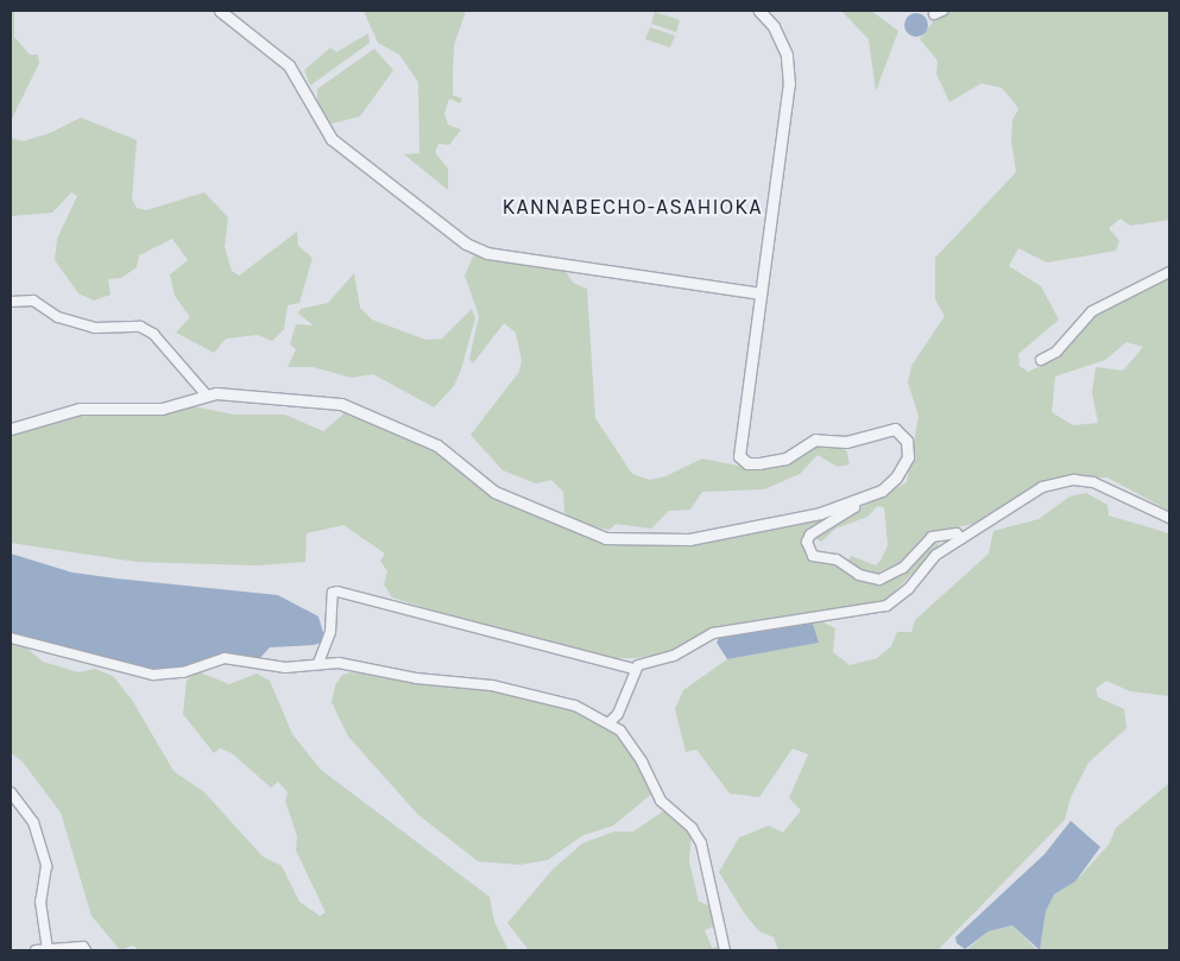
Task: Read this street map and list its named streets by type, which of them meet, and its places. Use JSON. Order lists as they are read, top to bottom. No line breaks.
{"districts":["KANNABECHO-ASAHIOKA"]}
